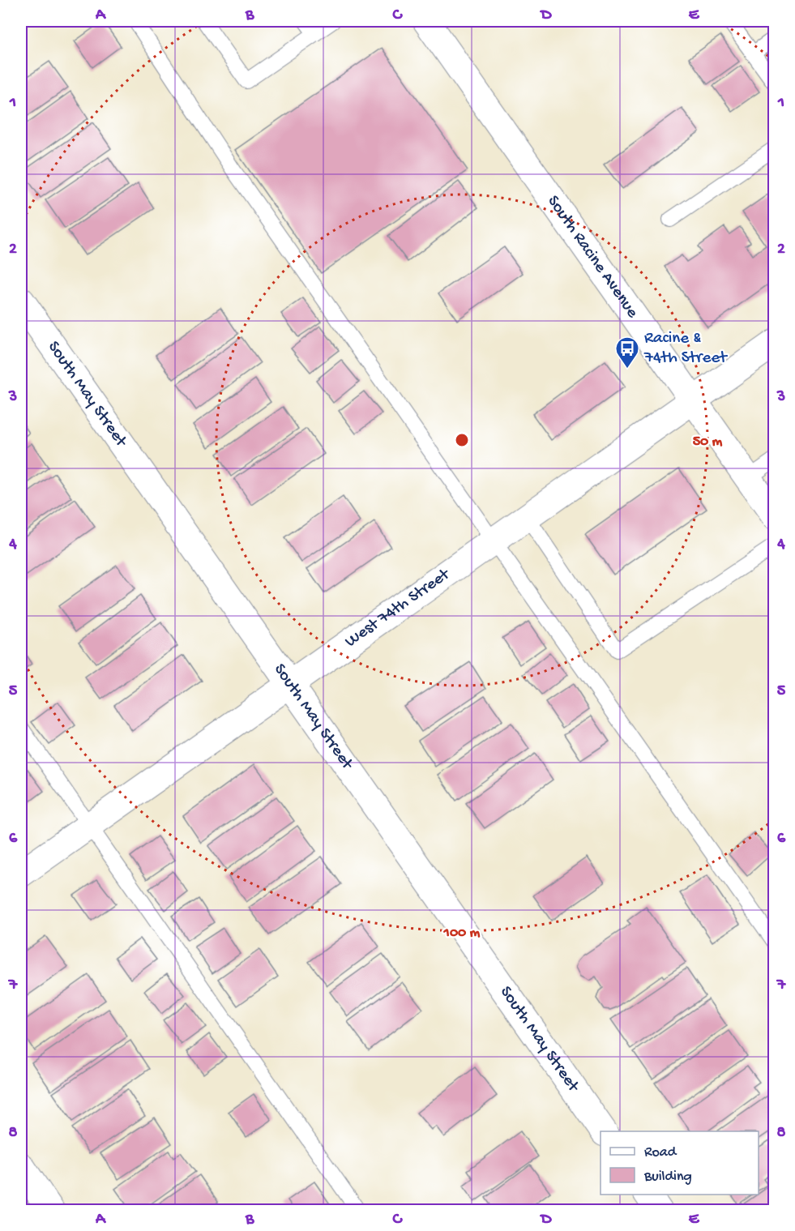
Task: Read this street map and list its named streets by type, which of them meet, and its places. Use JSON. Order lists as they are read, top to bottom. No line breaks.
{"streets":{"street":["South Racine Avenue","South May Street","West 74th Street"]},"crossings":[["South Racine Avenue","West 74th Street"],["South May Street","West 74th Street"]],"places":{"bus stop":["Racine & 74th Street"]},"legend":["Road","Building"],"grid":{"columns":["A","B","C","D","E"],"rows":["1","2","3","4","5","6","7","8"]},"rings":["50 m","100 m"]}
